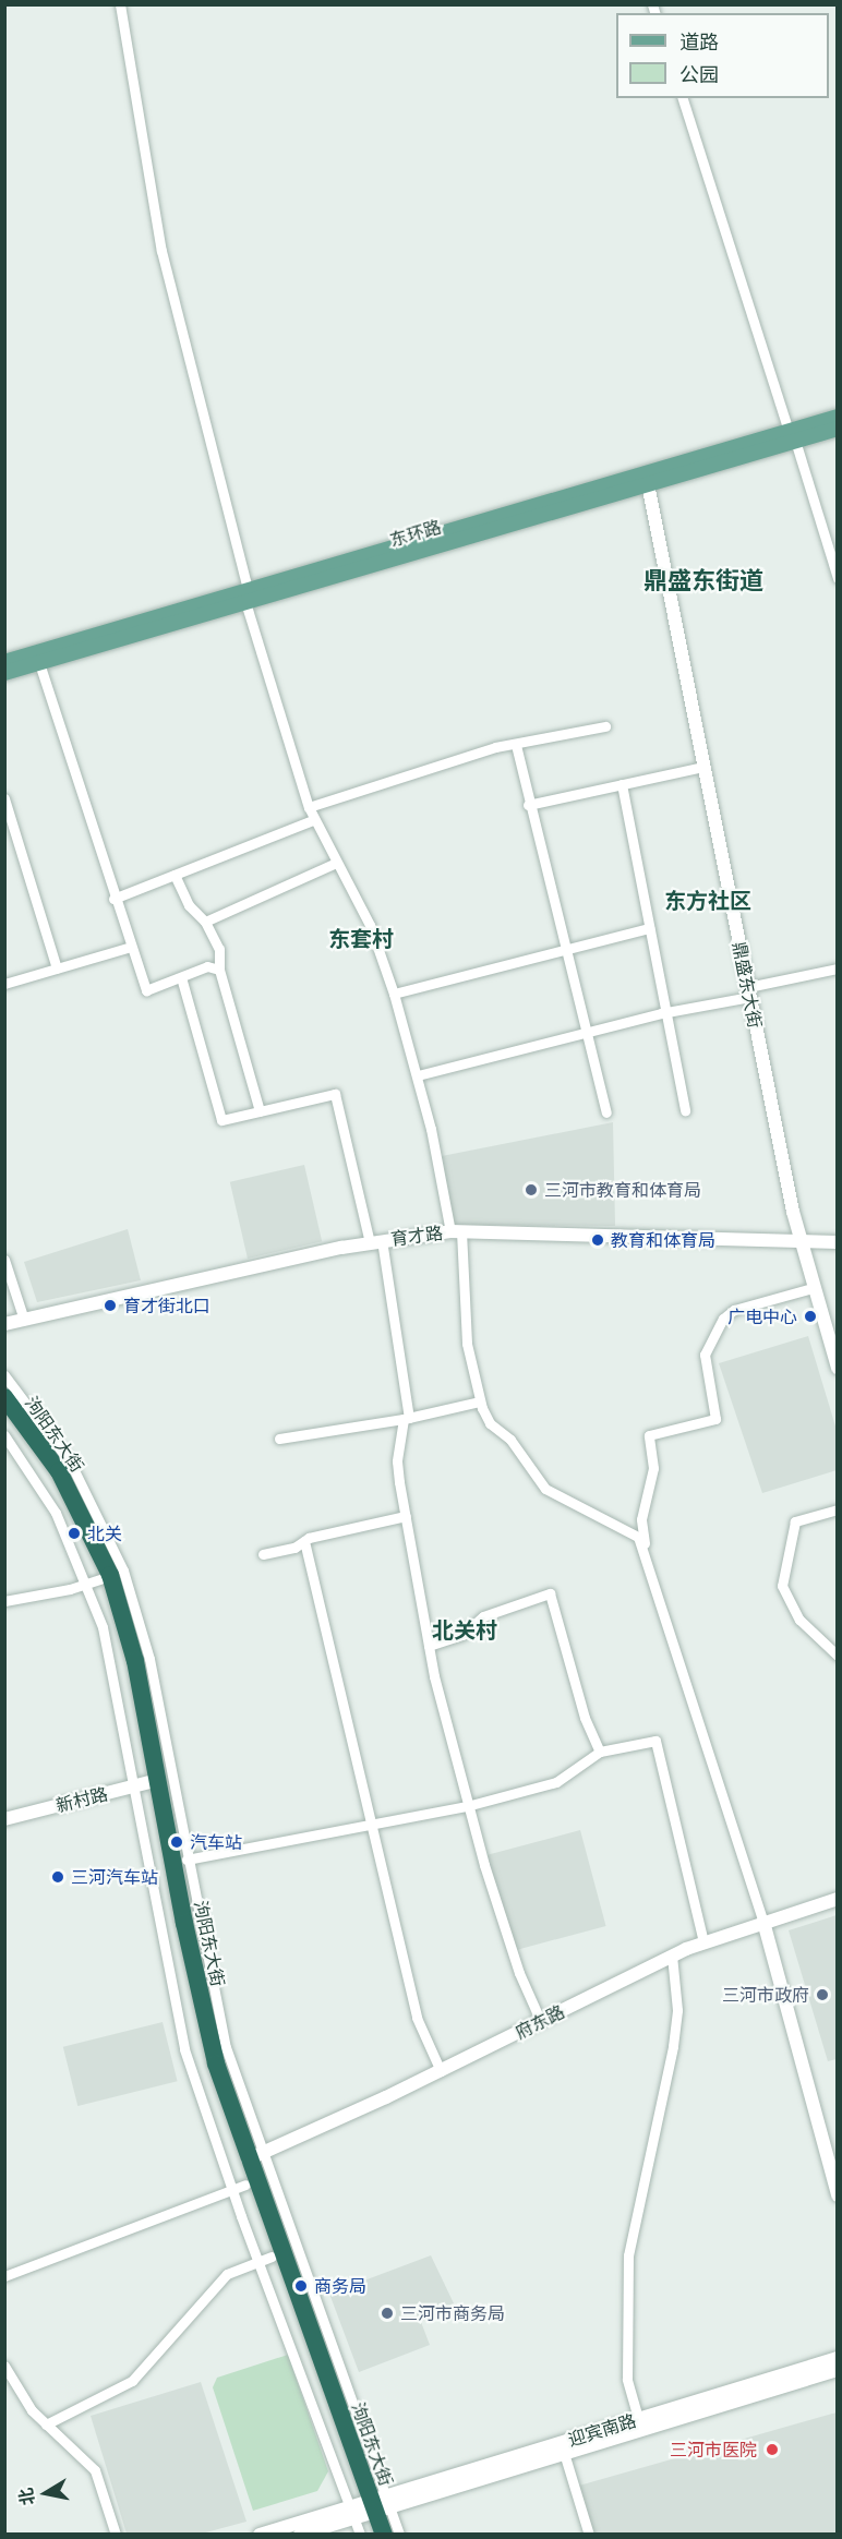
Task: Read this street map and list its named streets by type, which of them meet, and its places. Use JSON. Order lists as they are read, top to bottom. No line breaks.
{"streets":{"highway":["泃阳东大街"],"main road":["东环路","鼎盛东大街","育才路","新村路","府东路","迎宾南路"]},"crossings":[["东环路","鼎盛东大街"],["鼎盛东大街","育才路"],["泃阳东大街","新村路"],["泃阳东大街","府东路"],["泃阳东大街","迎宾南路"]],"districts":["鼎盛东街道","东方社区","东套村","北关村"],"places":["三河市教育和体育局","教育和体育局","育才街北口","广电中心","北关","汽车站","三河汽车站","三河市政府","商务局","三河市商务局","三河市医院"],"legend":["道路","公园"],"north":"left"}
